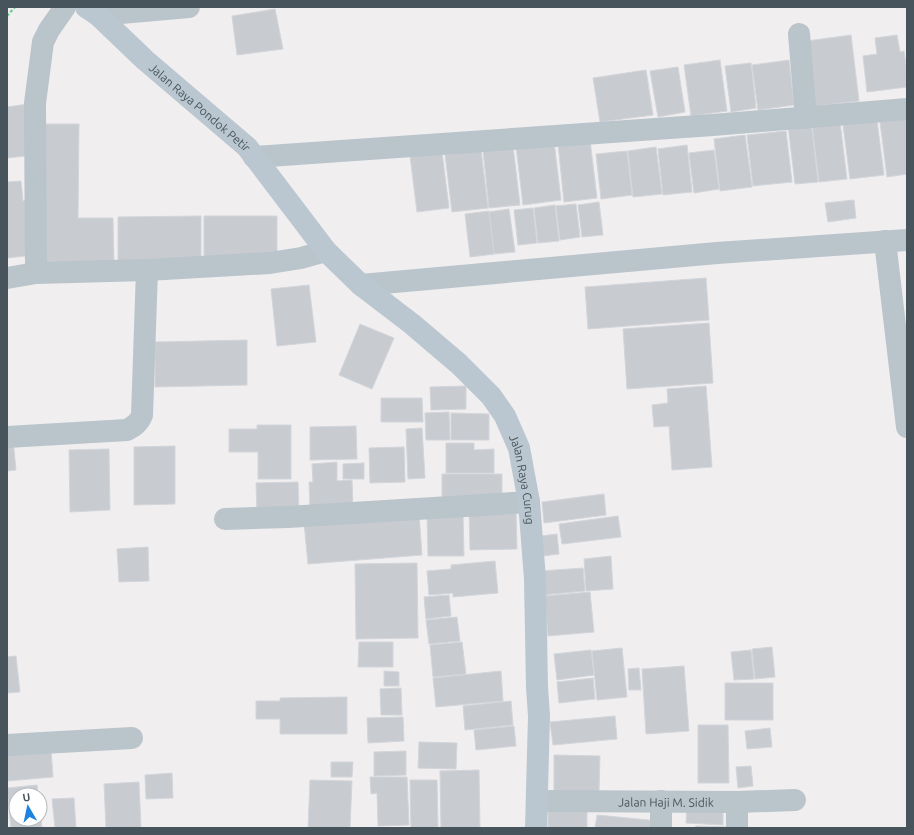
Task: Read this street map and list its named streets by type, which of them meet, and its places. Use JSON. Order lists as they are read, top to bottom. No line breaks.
{"streets":{"main road":["Jalan Raya Pondok Petir","Jalan Raya Curug"],"street":["Jalan Haji M. Sidik"]},"crossings":[["Jalan Raya Pondok Petir","Jalan Raya Curug"],["Jalan Raya Curug","Jalan Haji M. Sidik"]],"north":"top"}
